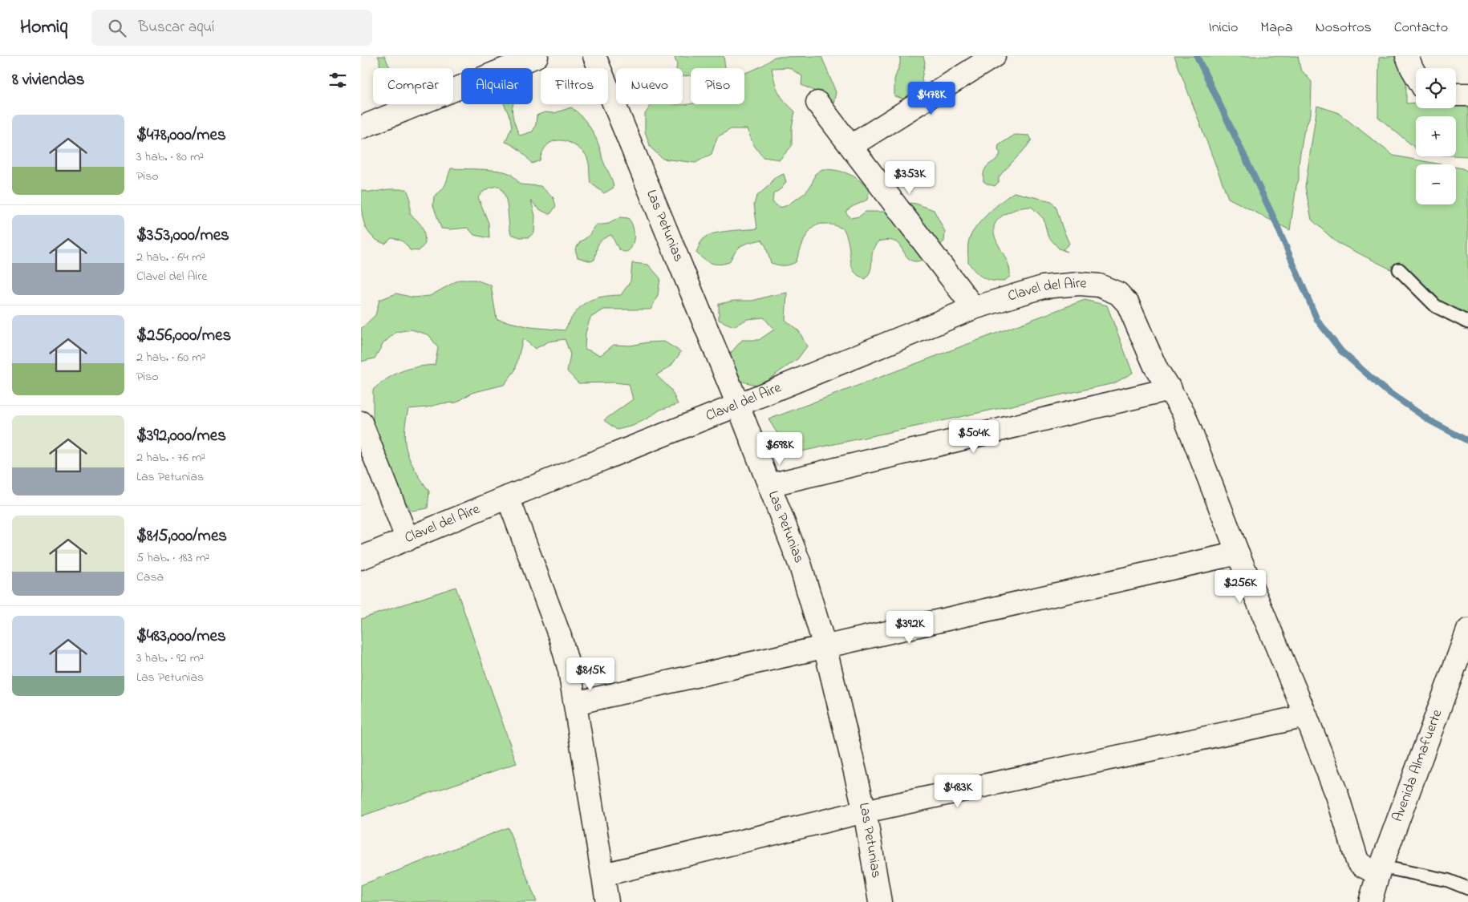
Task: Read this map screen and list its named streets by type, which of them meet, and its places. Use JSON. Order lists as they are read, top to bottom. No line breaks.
{"streets":{"street":["Las Petunias","Clavel del Aire","Avenida Almafuerte"]},"crossings":[["Las Petunias","Clavel del Aire"]],"page":{"header":"Homiq","search":"Buscar aquí","nav":["Inicio","Mapa","Nosotros","Contacto"],"heading":"8 viviendas","map_buttons":["+","−"],"chip":["Comprar","Alquilar","Filtros","Nuevo","Piso"],"price":["$478K","$353K","$504K","$698K","$256K","$392K","$815K","$483K"],"list":[{"name":"$478,000/mes","note":"3 hab. · 80 m² · Piso"},{"name":"$353,000/mes","note":"2 hab. · 64 m² · Clavel del Aire"},{"name":"$256,000/mes","note":"2 hab. · 60 m² · Piso"},{"name":"$392,000/mes","note":"2 hab. · 76 m² · Las Petunias"},{"name":"$815,000/mes","note":"5 hab. · 183 m² · Casa"},{"name":"$483,000/mes","note":"3 hab. · 92 m² · Las Petunias"}]}}
